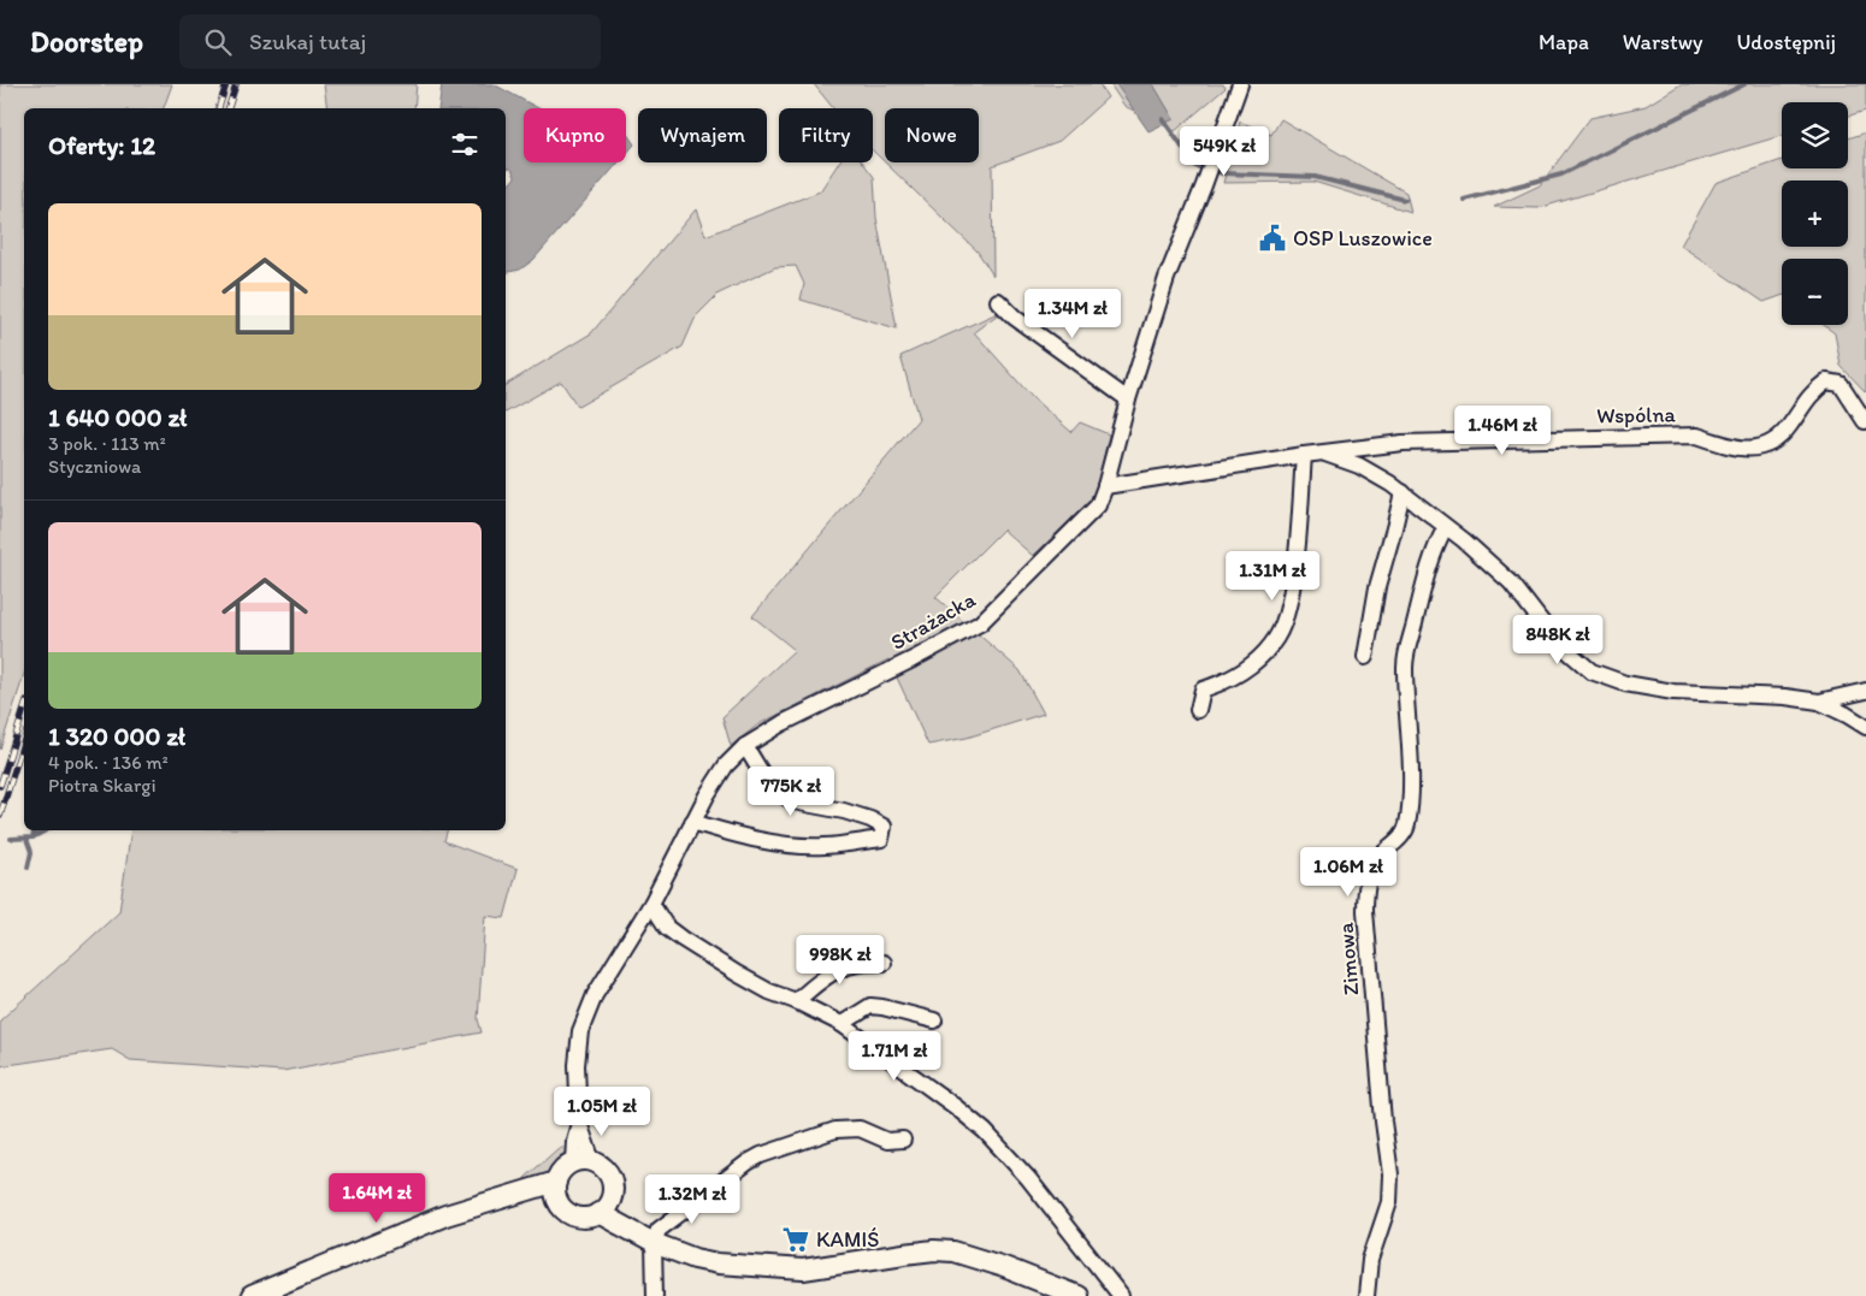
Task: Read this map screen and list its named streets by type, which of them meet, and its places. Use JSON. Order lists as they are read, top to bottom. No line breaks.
{"streets":{"street":["Wspólna","Strażacka","Zimowa"]},"crossings":[["Wspólna","Strażacka"]],"places":{"public building":["OSP Luszowice"],"supermarket":["KAMIŚ"]},"page":{"header":"Doorstep","search":"Szukaj tutaj","nav":["Mapa","Warstwy","Udostępnij"],"map_buttons":["+","−"],"chip":["Kupno","Wynajem","Filtry","Nowe"],"heading":"Oferty: 12","price":["549K zł","1.34M zł","1.46M zł","1.31M zł","848K zł","775K zł","1.06M zł","998K zł","1.71M zł","1.05M zł","1.64M zł","1.32M zł"],"list":[{"name":"1 640 000 zł","note":"3 pok. · 113 m² · Styczniowa"},{"name":"1 320 000 zł","note":"4 pok. · 136 m² · Piotra Skargi"}]}}
